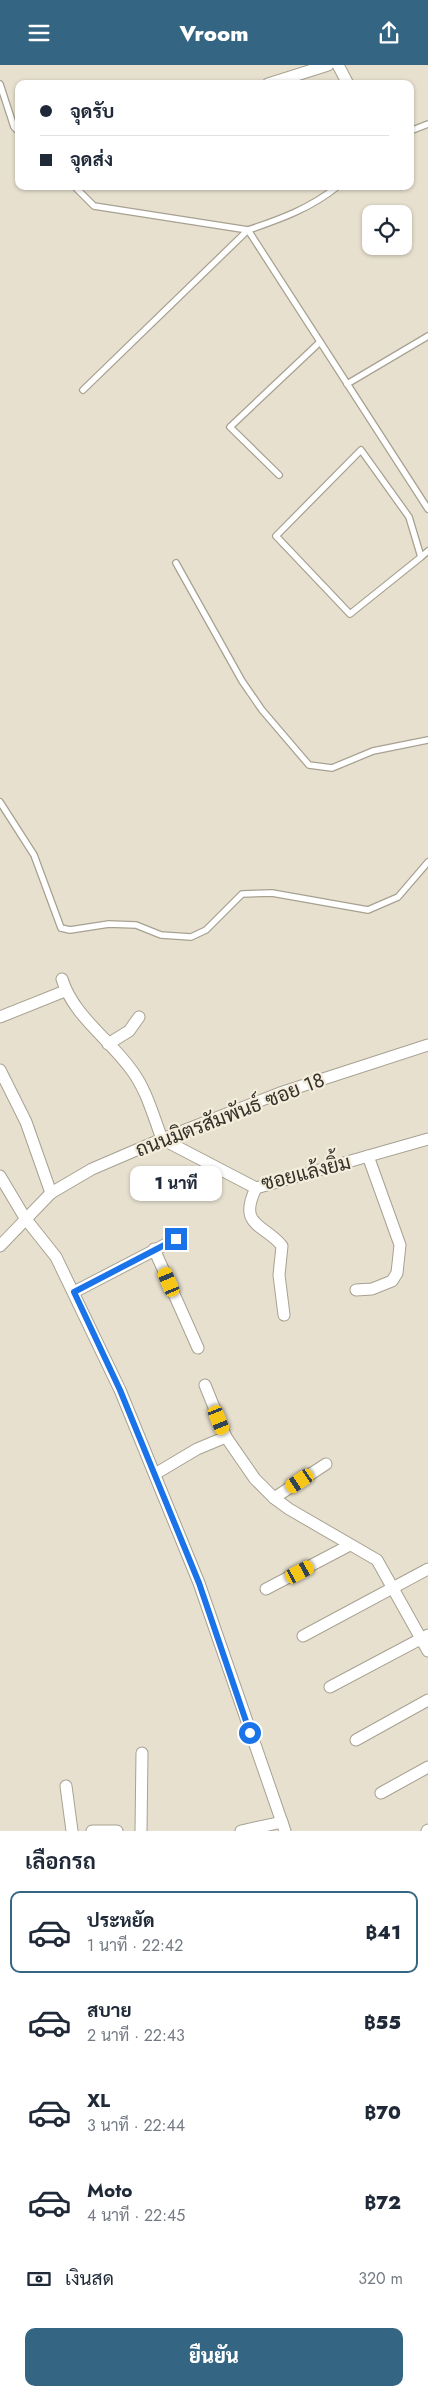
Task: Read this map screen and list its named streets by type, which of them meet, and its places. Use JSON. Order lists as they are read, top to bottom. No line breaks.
{"streets":{"street":["ถนนมิตรสัมพันธ์ ซอย 18","ซอยแล้งยิ้ม"]},"crossings":[["ถนนมิตรสัมพันธ์ ซอย 18","ซอยแล้งยิ้ม"]],"page":{"header":"Vroom","banner":["จุดรับ","จุดส่ง"],"bubble":"1 นาที","heading":"เลือกรถ","list":[{"name":"ประหยัด","note":"1 นาที · 22:42","value":"฿41"},{"name":"สบาย","note":"2 นาที · 22:43","value":"฿55"},{"name":"XL","note":"3 นาที · 22:44","value":"฿70"},{"name":"Moto","note":"4 นาที · 22:45","value":"฿72"}],"pay":["เงินสด","320 m"],"buttons":"ยืนยัน"}}
